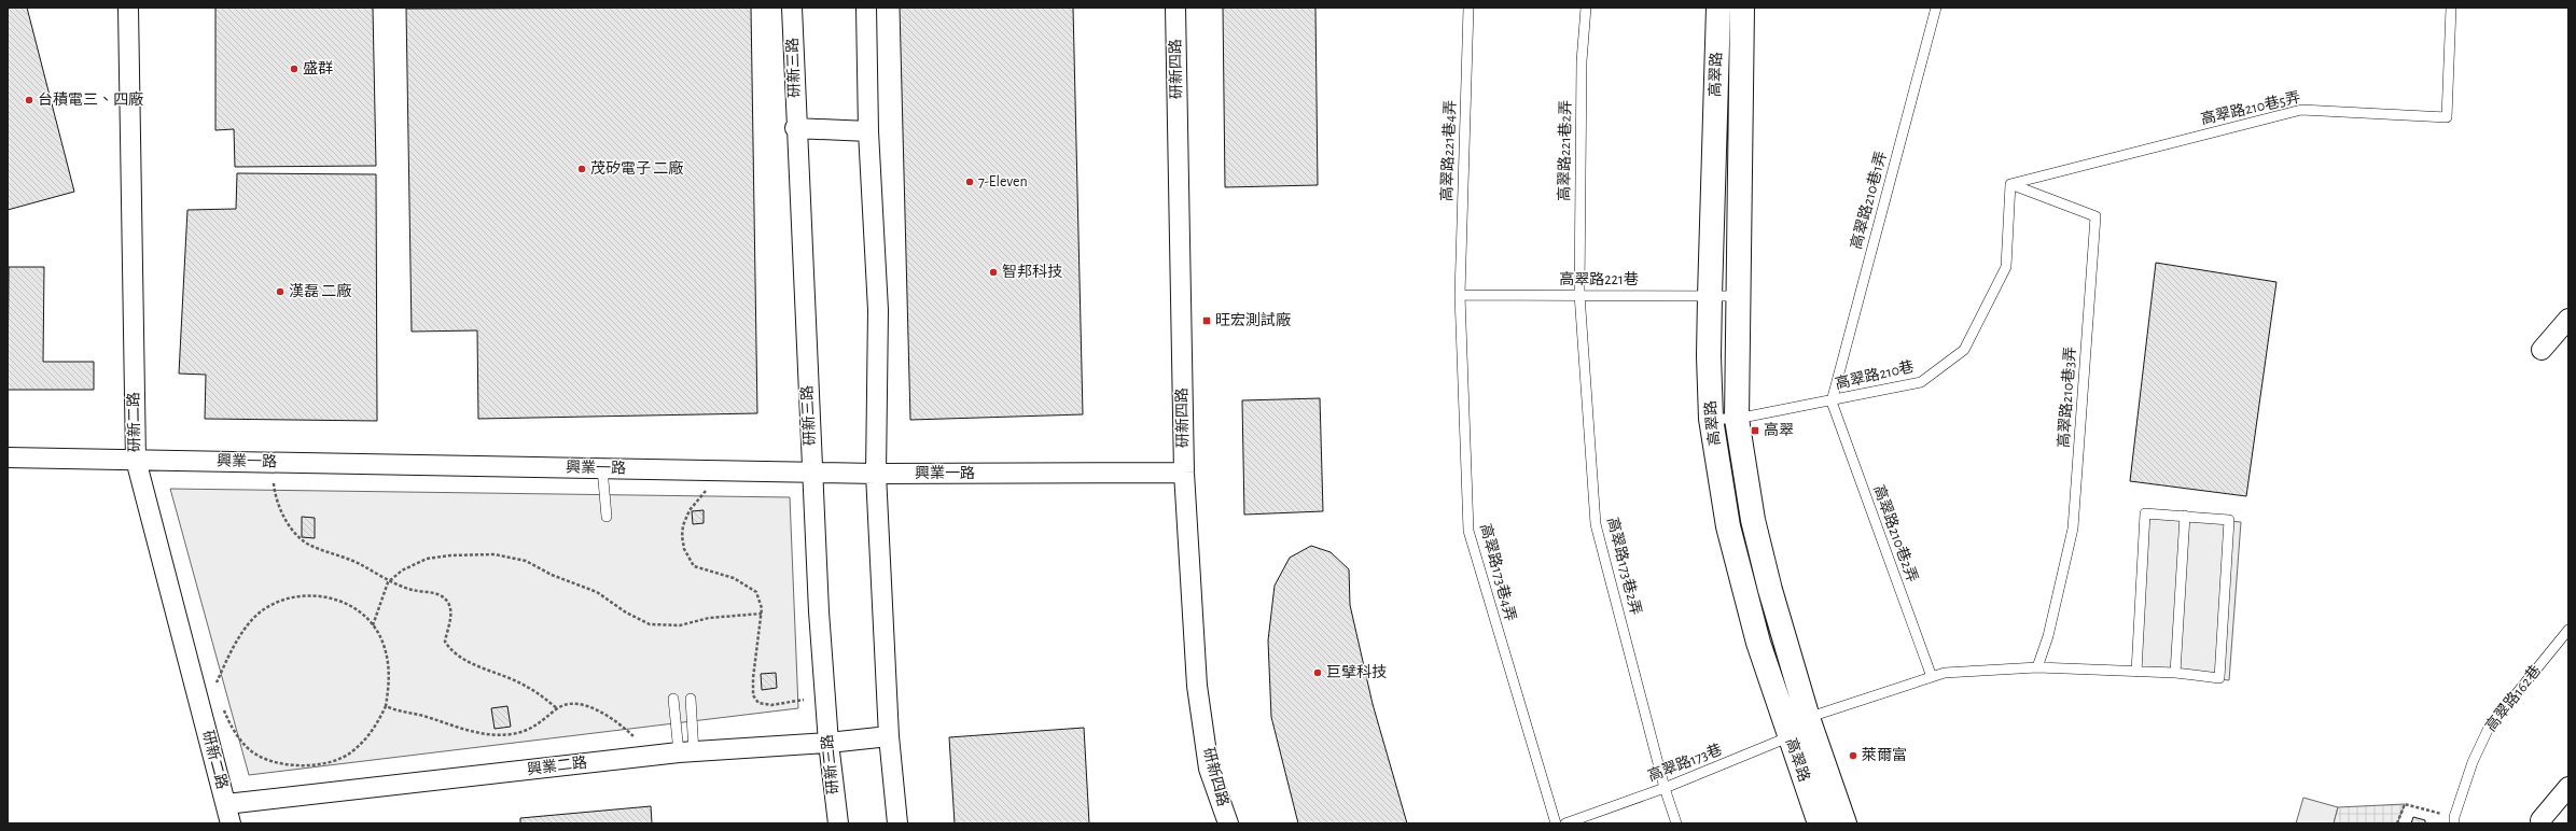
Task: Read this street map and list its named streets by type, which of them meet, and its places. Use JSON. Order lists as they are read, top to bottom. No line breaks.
{"streets":{"street":["研新三路","研新四路","高翠路","研新二路","興業一路","興業二路"],"lane":["高翠路210巷5弄","高翠路221巷4弄","高翠路221巷2弄","高翠路210巷1弄","高翠路221巷","高翠路210巷","高翠路210巷3弄","高翠路210巷2弄","高翠路173巷2弄","高翠路173巷4弄","高翠路162巷","高翠路173巷"]},"crossings":[["研新三路","興業一路"],["研新三路","興業二路"],["研新四路","興業一路"],["高翠路","高翠路221巷"],["高翠路","高翠路210巷"],["高翠路","高翠路173巷"],["高翠路210巷5弄","高翠路210巷"],["高翠路210巷5弄","高翠路210巷3弄"],["高翠路221巷4弄","高翠路221巷"],["高翠路221巷4弄","高翠路173巷4弄"],["高翠路221巷2弄","高翠路221巷"],["高翠路221巷2弄","高翠路173巷2弄"],["高翠路210巷1弄","高翠路210巷"],["高翠路210巷1弄","高翠路210巷2弄"],["高翠路221巷","高翠路173巷2弄"],["高翠路221巷","高翠路173巷4弄"],["高翠路210巷","高翠路210巷3弄"],["高翠路210巷","高翠路210巷2弄"],["研新二路","興業一路"],["研新二路","興業二路"],["高翠路173巷2弄","高翠路173巷"]],"places":{"other":["盛群","台積電三、四廠","茂矽電子 二廠","7-Eleven","智邦科技","漢磊 二廠","巨擘科技","萊爾富"],"transit":["旺宏測試廠","高翠"]}}
